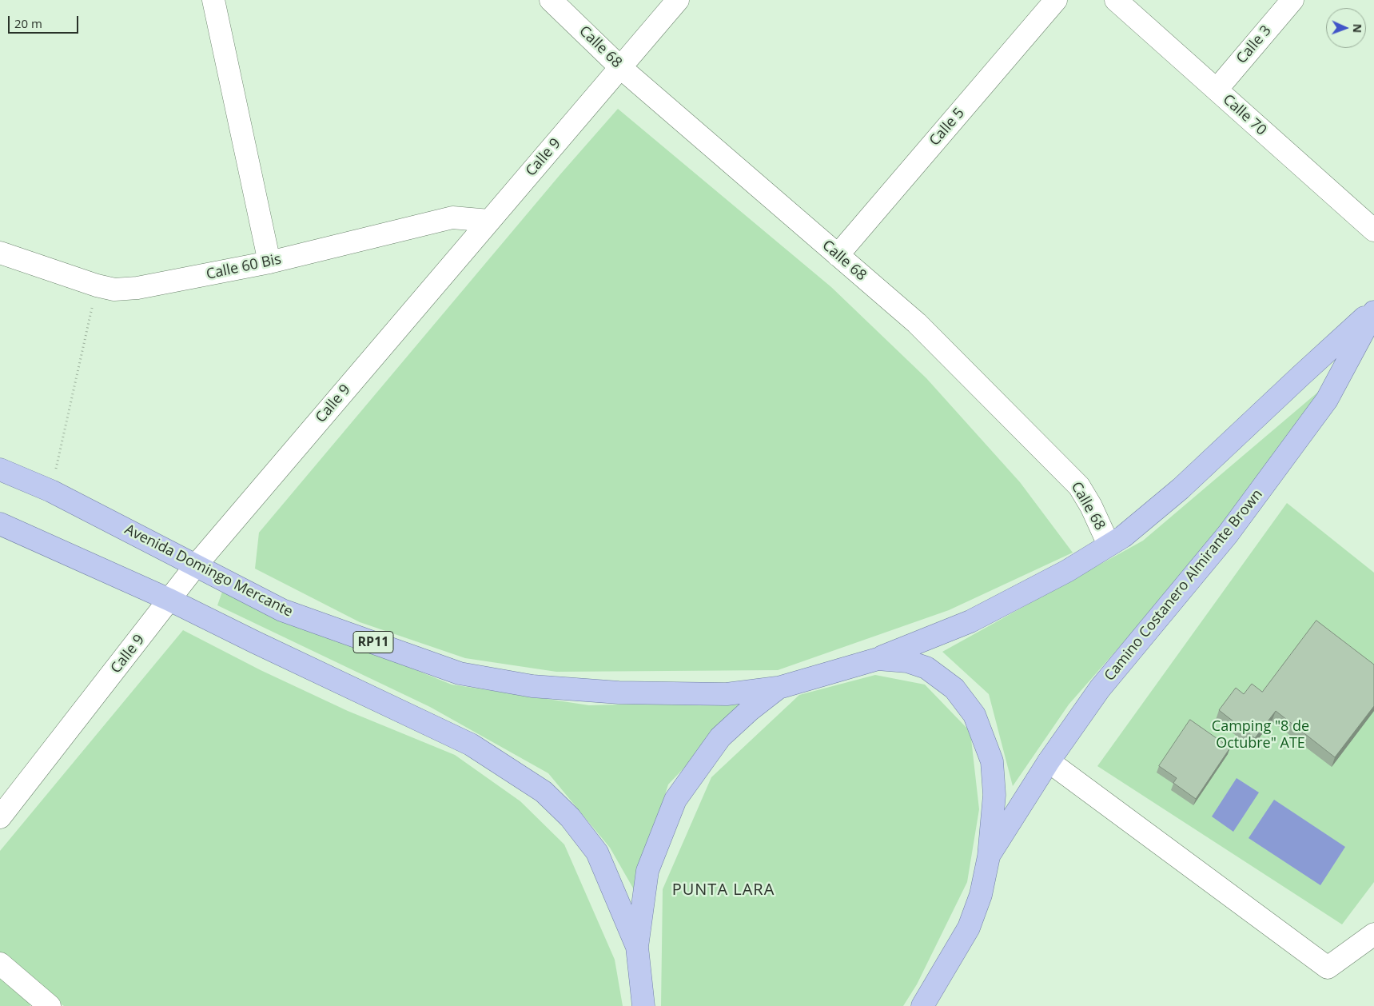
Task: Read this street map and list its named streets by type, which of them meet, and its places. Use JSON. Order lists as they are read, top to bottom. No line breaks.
{"streets":{"main road":["Avenida Domingo Mercante","Camino Costanero Almirante Brown","RP11"],"street":["Calle 3","Calle 68","Calle 70","Calle 5","Calle 9","Calle 60 Bis"]},"crossings":[["Calle 3","Calle 70"],["Calle 68","Calle 5"],["Calle 68","Calle 9"],["Calle 68","Camino Costanero Almirante Brown"],["Calle 9","Calle 60 Bis"],["Calle 9","Avenida Domingo Mercante"],["Calle 9","RP11"],["Avenida Domingo Mercante","RP11"],["Camino Costanero Almirante Brown","RP11"]],"districts":["PUNTA LARA"],"parks":["Camping \"8 de Octubre\" ATE"],"scale_bar":"20 m","north":"right"}
